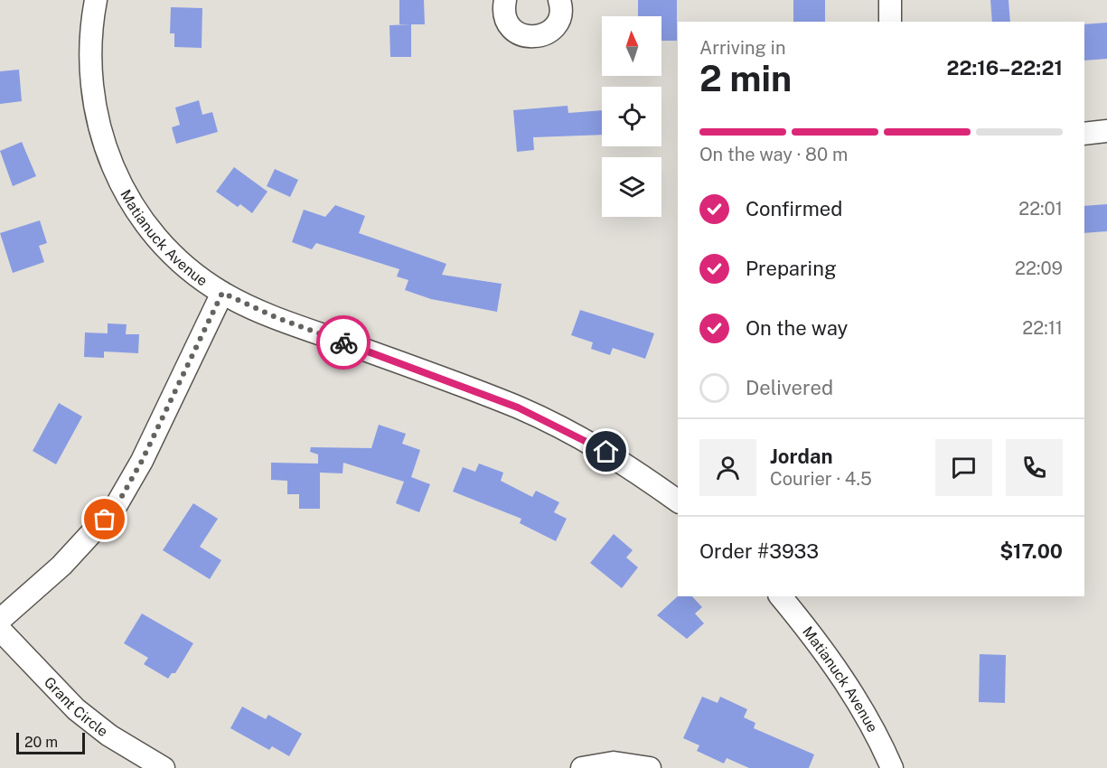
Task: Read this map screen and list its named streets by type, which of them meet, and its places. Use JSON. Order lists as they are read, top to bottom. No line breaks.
{"streets":{"street":["Matianuck Avenue","Grant Circle"]},"scale_bar":"20 m","north":"top","page":{"heading":["2 min","Arriving in","22:16–22:21"],"panel":["Jordan","Courier · 4.5","Order #3933","$17.00"],"bar":"On the way · 80 m","list":[["Confirmed","22:01"],["Preparing","22:09"],["On the way","22:11"],"Delivered"],"scale":"20 m"}}
